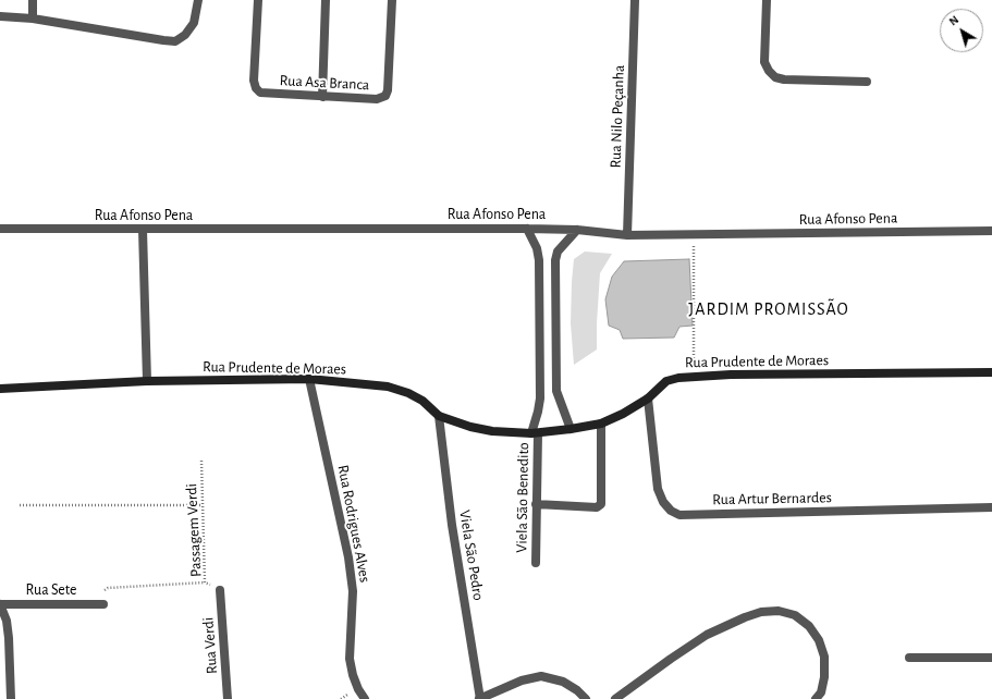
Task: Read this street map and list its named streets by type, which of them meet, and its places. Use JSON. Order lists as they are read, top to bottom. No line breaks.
{"streets":{"street":["Rua Asa Branca","Rua Nilo Peçanha","Rua Afonso Pena","Rua Prudente de Moraes","Viela São Benedito","Rua Artur Bernardes","Rua Rodrigues Alves","Viela São Pedro","Rua Sete","Rua Verdi"],"path":["Passagem Verdi"]},"crossings":[["Rua Nilo Peçanha","Rua Afonso Pena"],["Rua Prudente de Moraes","Viela São Benedito"],["Rua Prudente de Moraes","Rua Artur Bernardes"],["Rua Prudente de Moraes","Rua Rodrigues Alves"],["Rua Prudente de Moraes","Viela São Pedro"],["Passagem Verdi","Rua Verdi"]],"districts":["JARDIM PROMISSÃO"],"north":"top left"}
